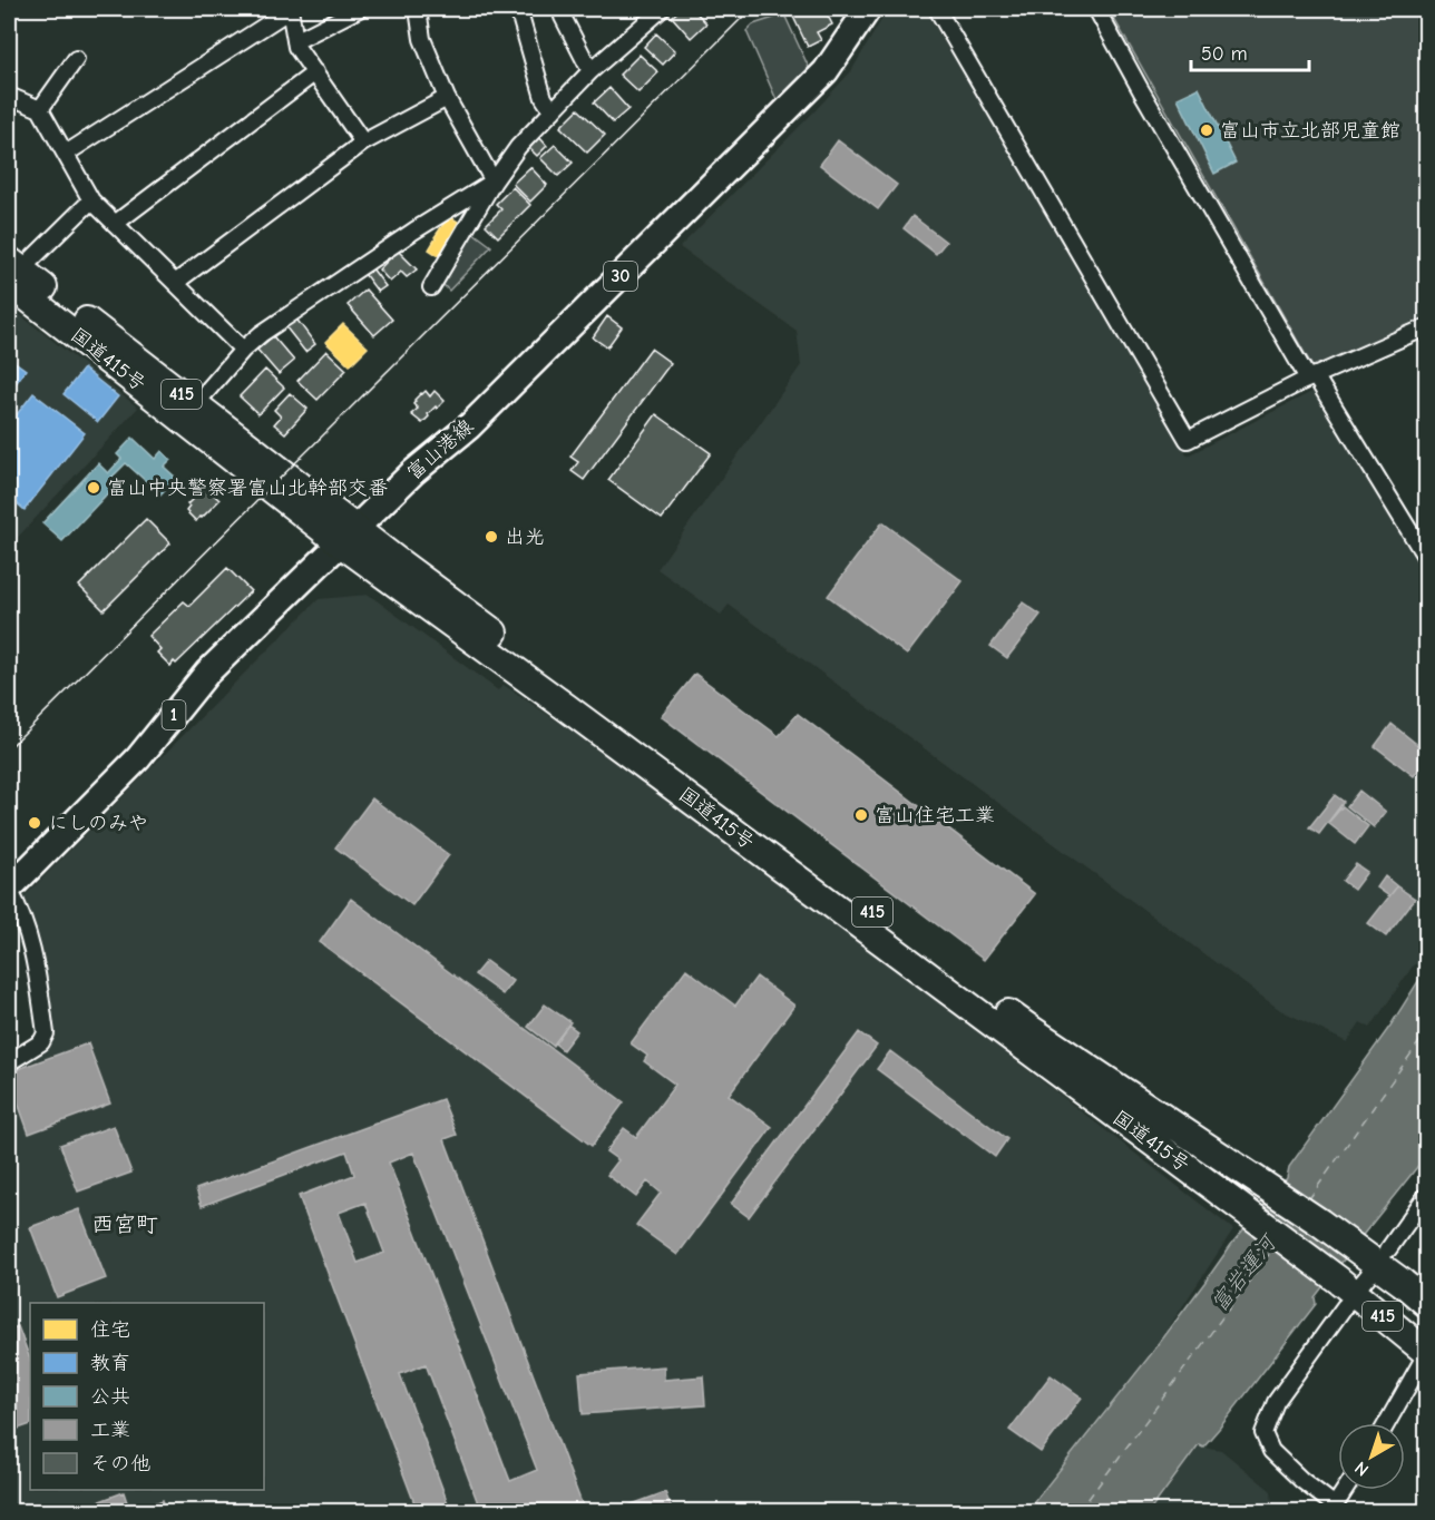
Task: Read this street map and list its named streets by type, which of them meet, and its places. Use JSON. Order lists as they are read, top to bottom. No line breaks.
{"streets":{"highway":["国道415号","415"],"main road":["30","富山港線","1"]},"crossings":[["国道415号","富山港線"]],"districts":["西宮町"],"water":["富岩運河"],"places":["富山市立北部児童館","富山中央警察署富山北幹部交番","出光","富山住宅工業","にしのみや"],"legend":["住宅","教育","公共","工業","その他"],"scale_bar":"50 m","north":"bottom left"}
